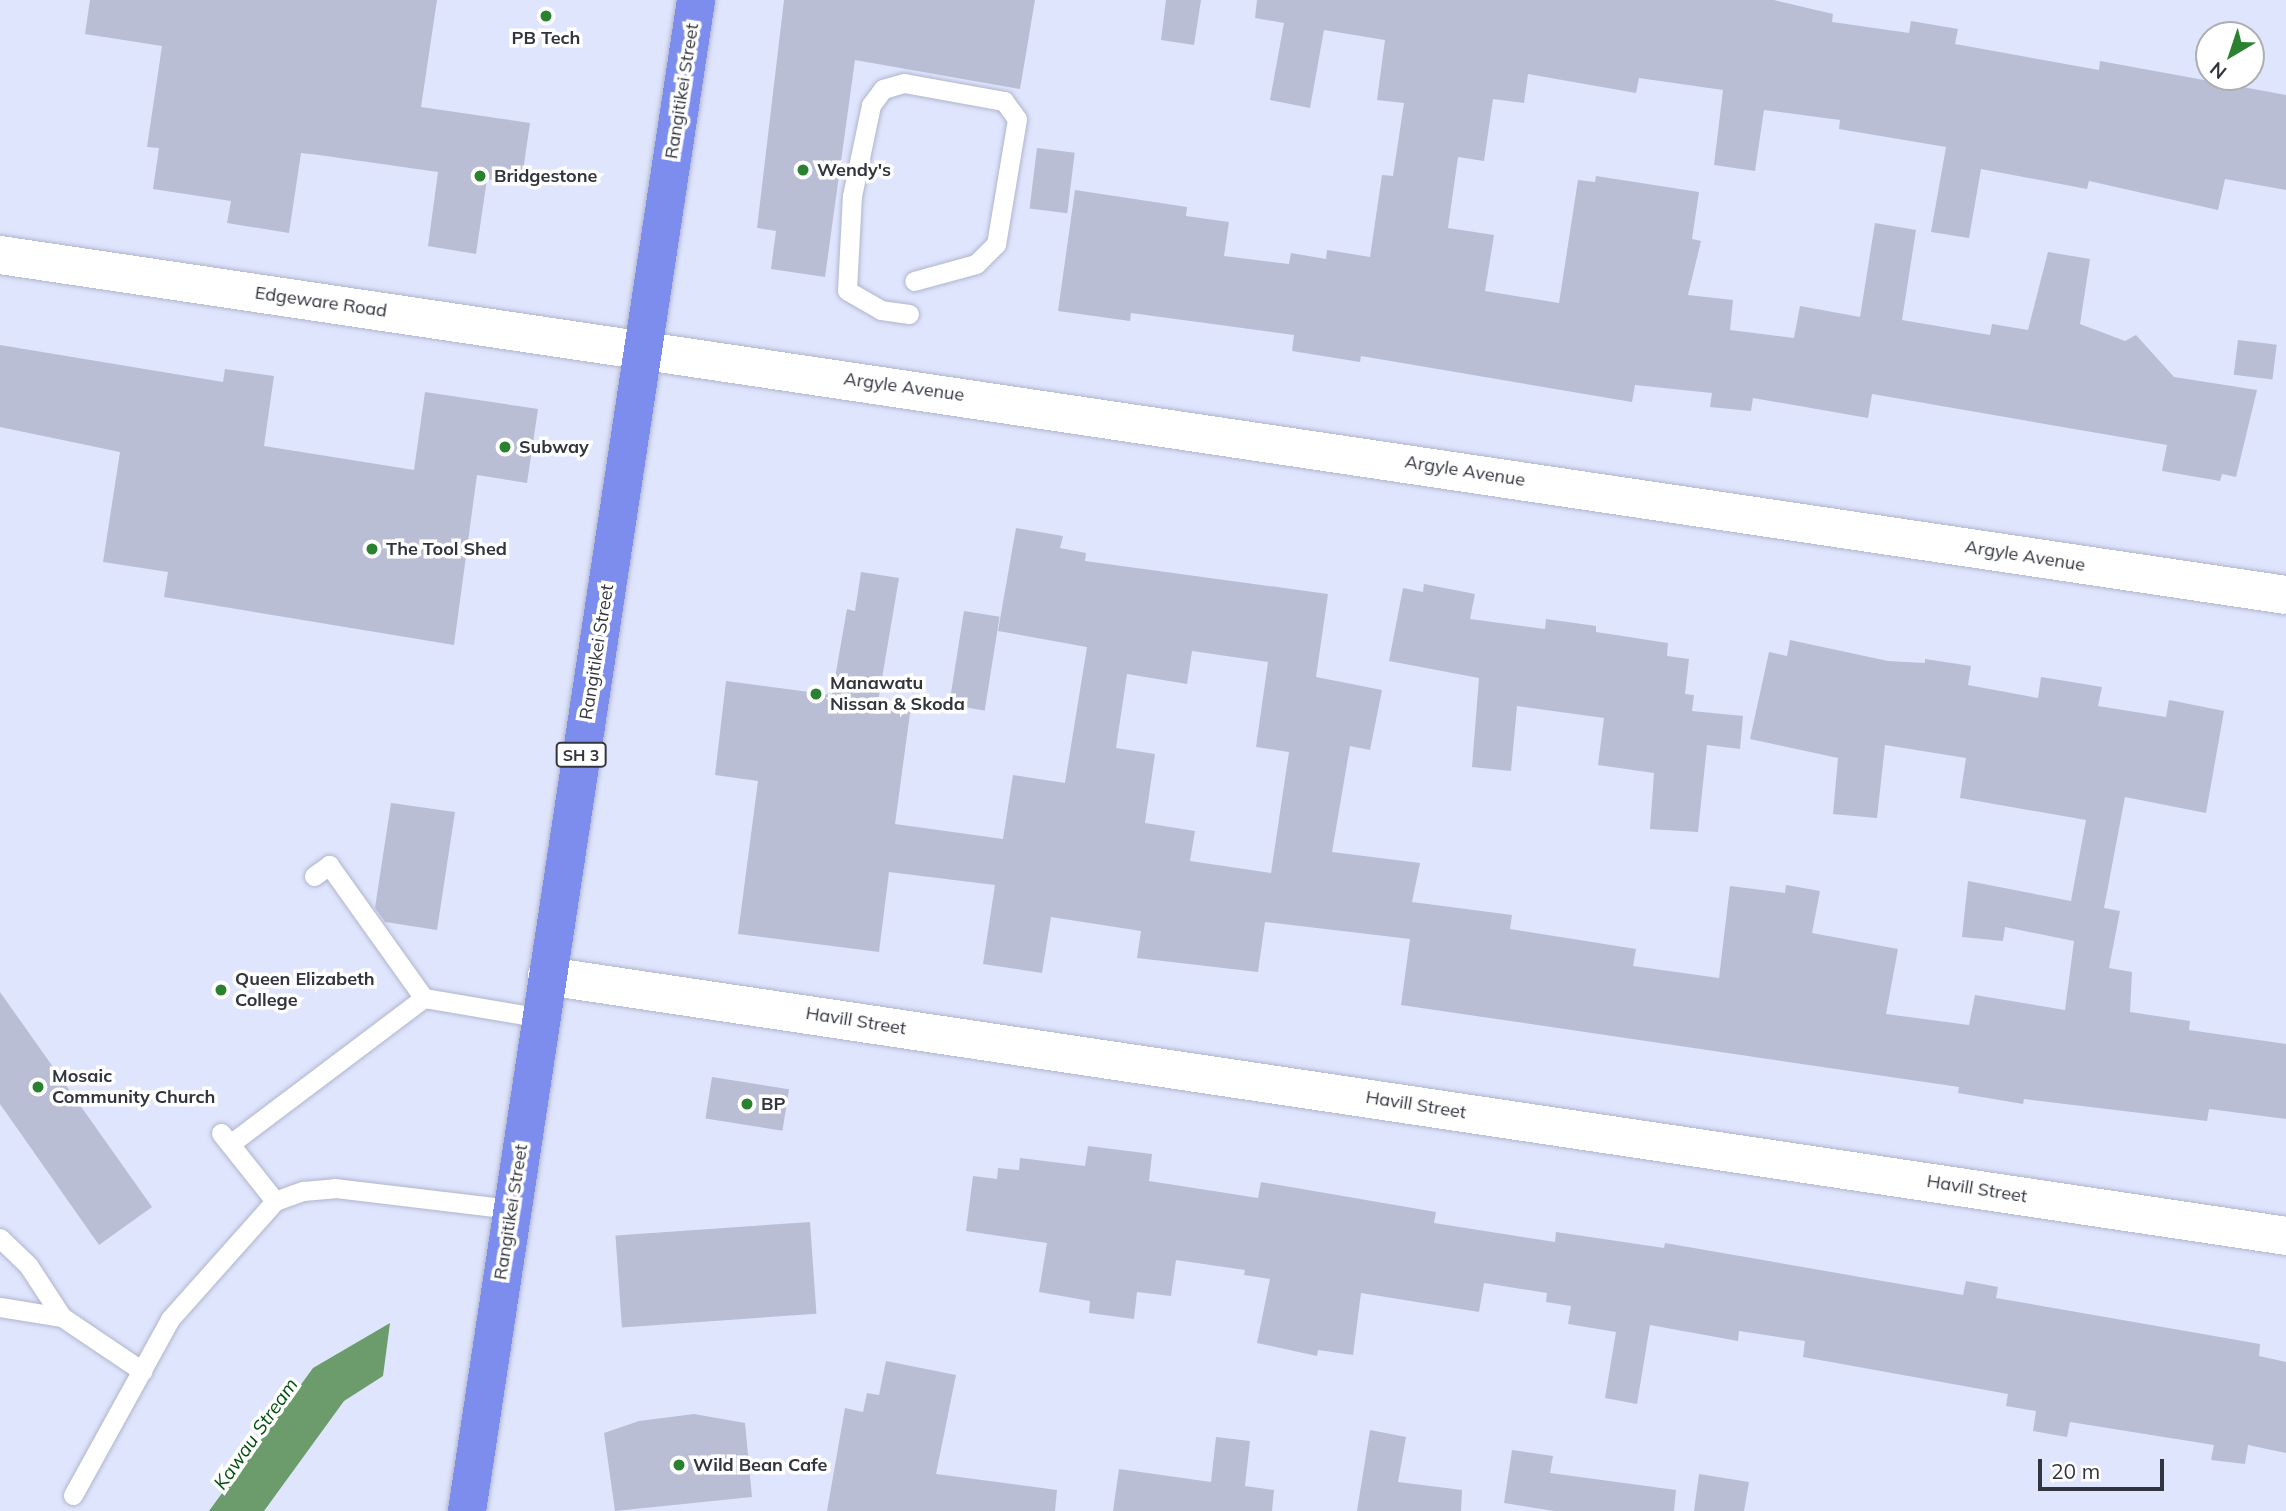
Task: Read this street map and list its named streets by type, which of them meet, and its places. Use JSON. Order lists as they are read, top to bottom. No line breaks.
{"streets":{"highway":["Rangitikei Street","SH 3"],"street":["Edgeware Road","Argyle Avenue","Havill Street"]},"crossings":[["Rangitikei Street","Edgeware Road"],["Rangitikei Street","Argyle Avenue"],["Rangitikei Street","Havill Street"],["Edgeware Road","Argyle Avenue"]],"water":["Kawau Stream"],"places":["PB Tech","Wendy's","Bridgestone","Subway","The Tool Shed","Manawatu Nissan & Skoda","Queen Elizabeth College","Mosaic Community Church","BP","Wild Bean Cafe"],"scale_bar":"20 m","north":"bottom left"}
